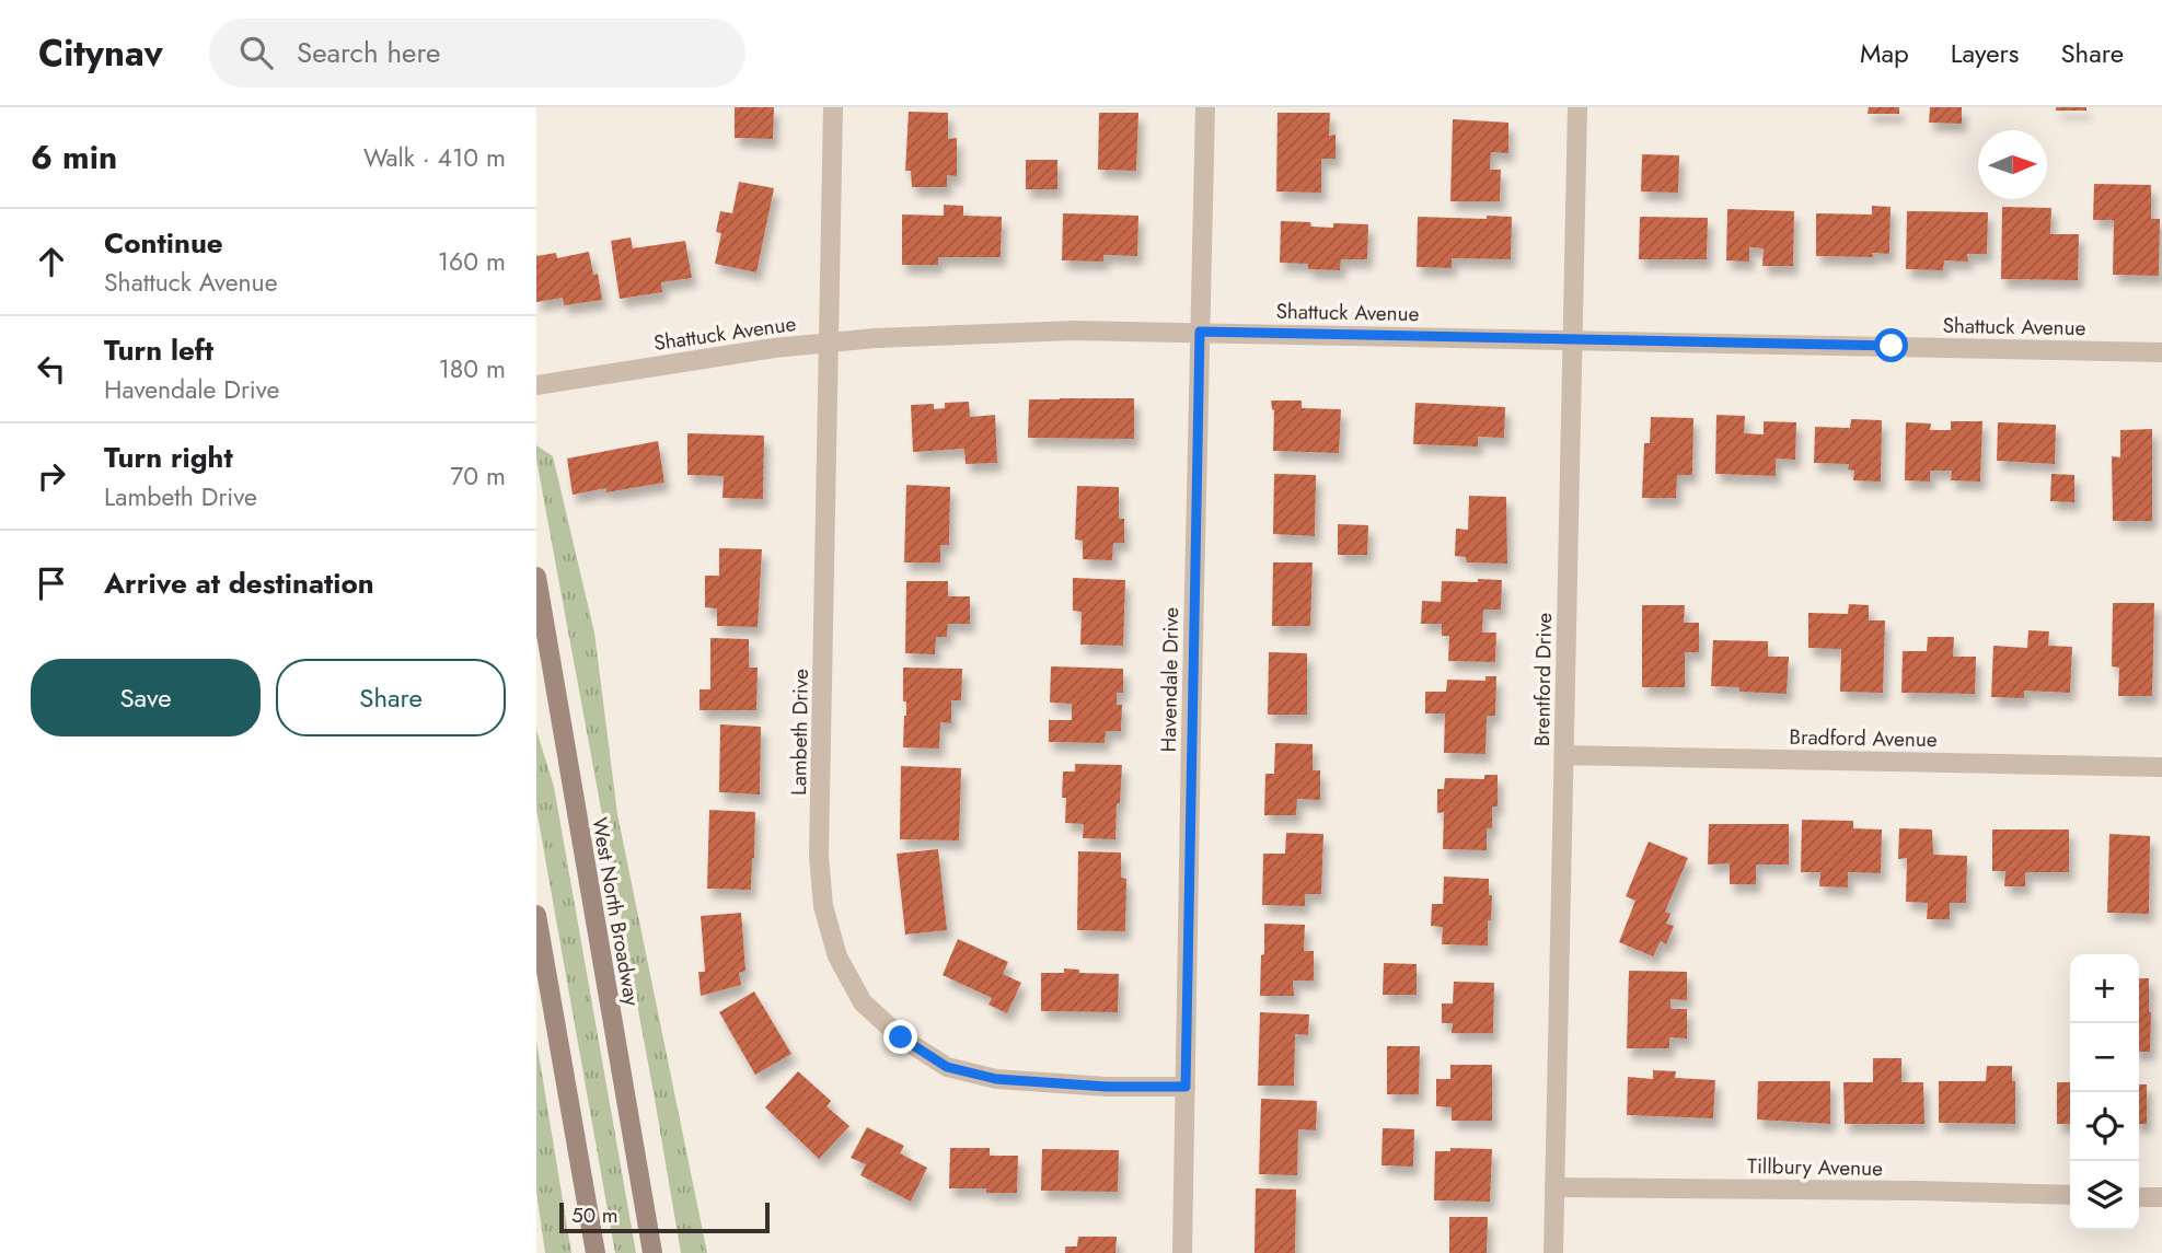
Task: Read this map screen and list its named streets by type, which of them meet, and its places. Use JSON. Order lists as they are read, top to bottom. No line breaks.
{"streets":{"main road":["West North Broadway"],"street":["Shattuck Avenue","Havendale Drive","Brentford Drive","Lambeth Drive","Bradford Avenue","Tillbury Avenue"]},"crossings":[["Shattuck Avenue","Havendale Drive"],["Shattuck Avenue","Brentford Drive"],["Shattuck Avenue","Lambeth Drive"],["Havendale Drive","Lambeth Drive"],["Brentford Drive","Bradford Avenue"],["Brentford Drive","Tillbury Avenue"]],"scale_bar":"50 m","north":"right","page":{"header":"Citynav","search":"Search here","nav":["Map","Layers","Share"],"heading":["6 min","Walk · 410 m"],"list":[["Continue","Shattuck Avenue","160 m"],["Turn left","Havendale Drive","180 m"],["Turn right","Lambeth Drive","70 m"],"Arrive at destination"],"buttons":["Save","Share"],"map_buttons":["+","−"],"scale":"50 m"}}
